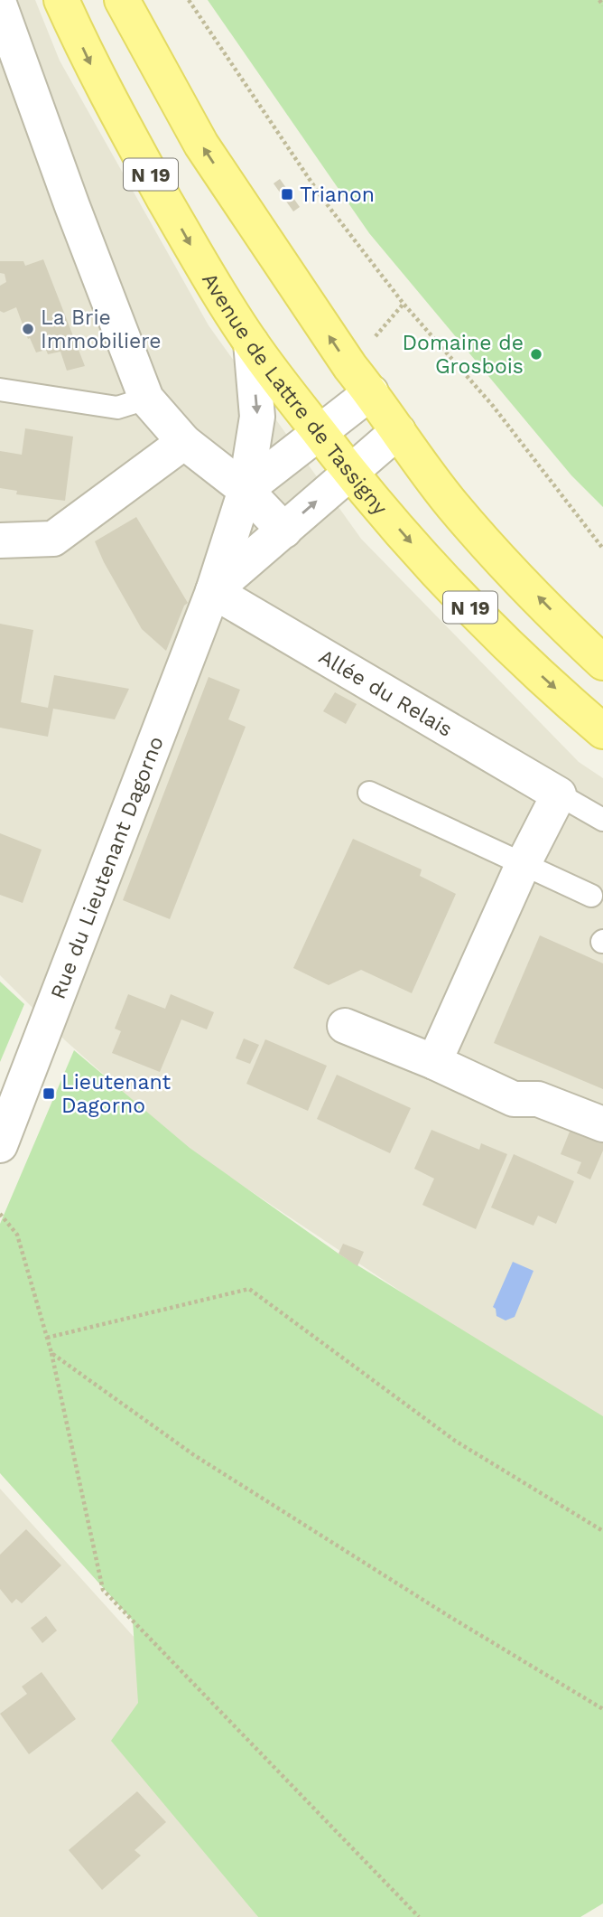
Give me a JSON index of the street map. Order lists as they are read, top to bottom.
{
  "streets": {
    "main road": ["N 19", "Avenue de Lattre de Tassigny"],
    "street": ["Allée du Relais", "Rue du Lieutenant Dagorno"]
  },
  "crossings": [
    ["Avenue de Lattre de Tassigny", "Rue du Lieutenant Dagorno"],
    ["Allée du Relais", "Rue du Lieutenant Dagorno"]
  ],
  "places": {
    "transit": ["Trianon", "Lieutenant Dagorno"],
    "other": ["La Brie Immobiliere", "Domaine de Grosbois"]
  }
}
